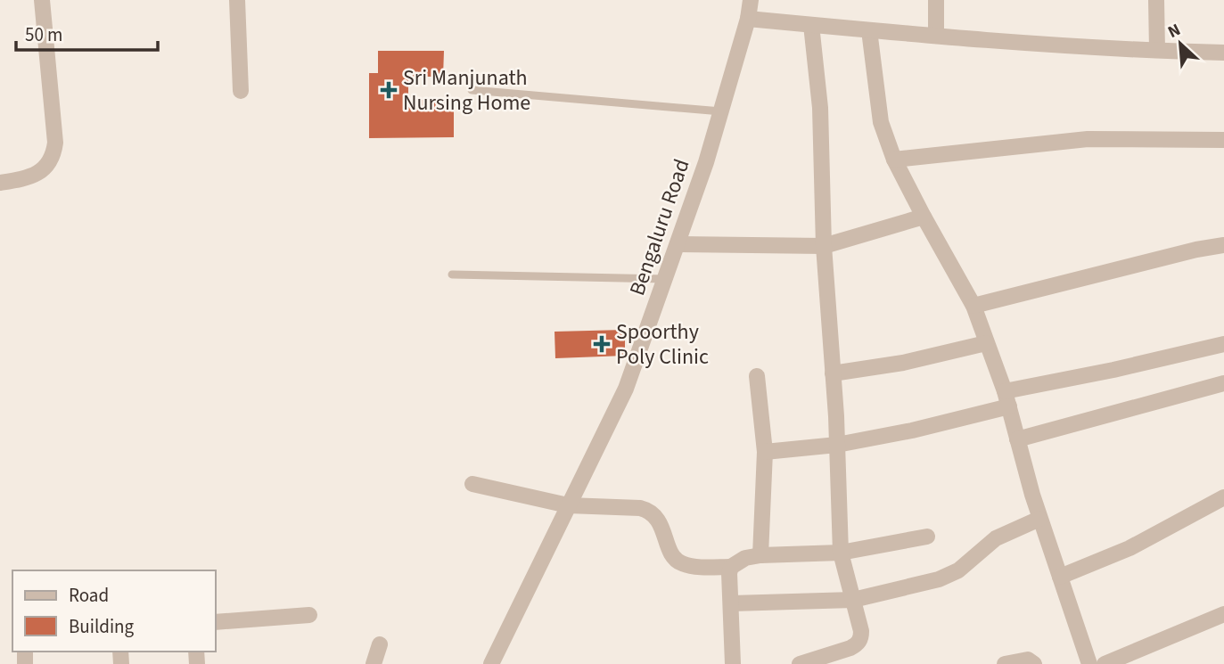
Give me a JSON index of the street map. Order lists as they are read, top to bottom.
{
  "streets": {
    "street": ["Bengaluru Road"]
  },
  "places": {
    "health": ["Sri Manjunath Nursing Home", "Spoorthy Poly Clinic"]
  },
  "legend": ["Road", "Building"],
  "scale_bar": "50 m",
  "north": "top left"
}
